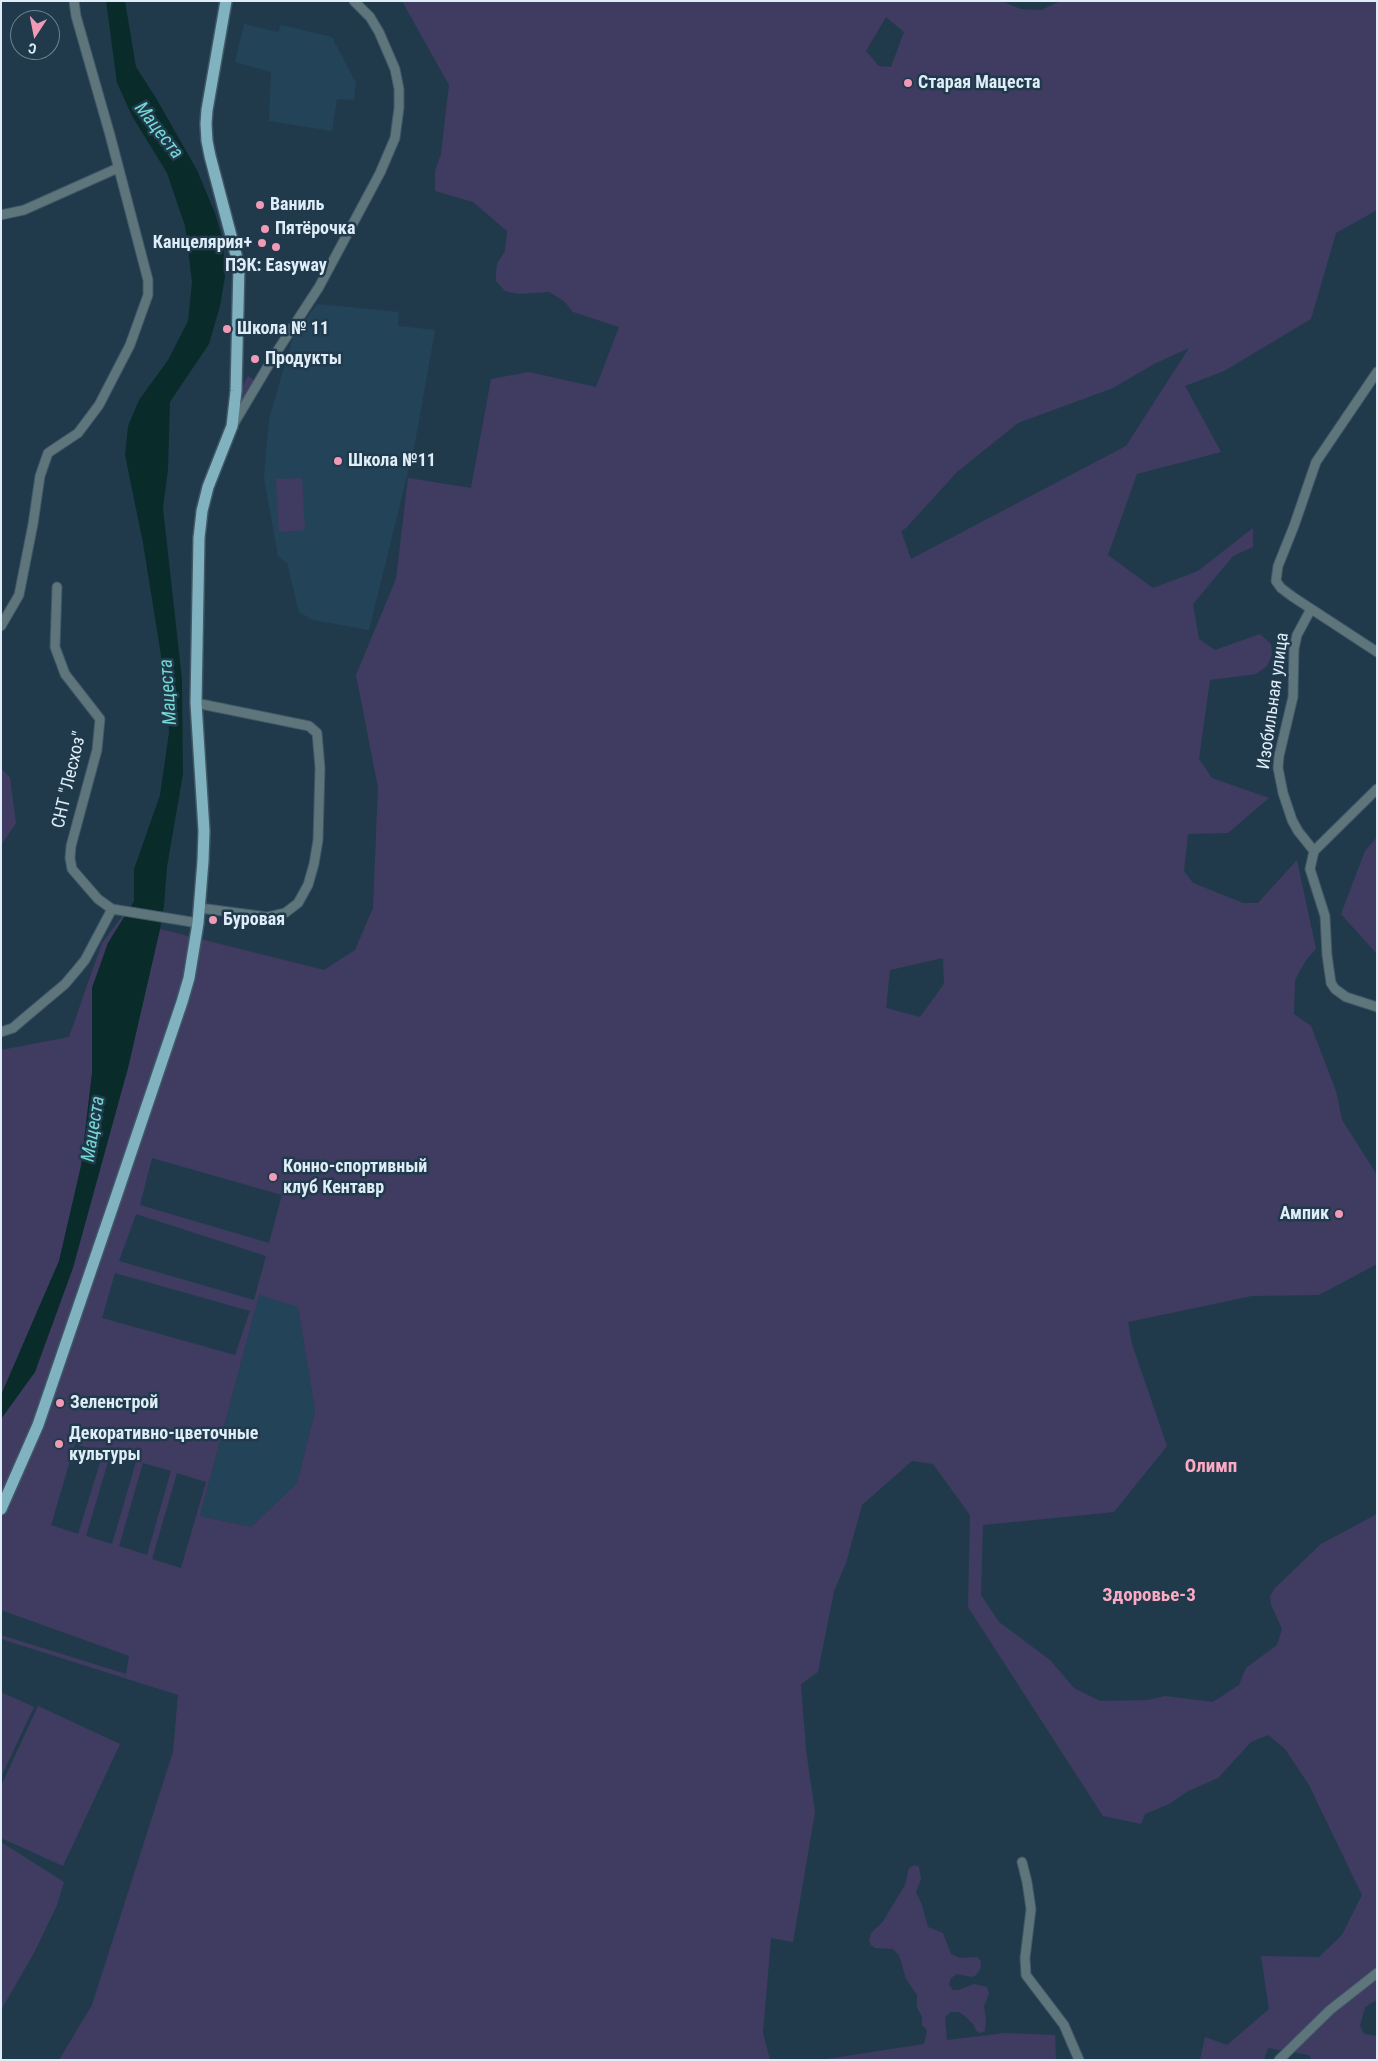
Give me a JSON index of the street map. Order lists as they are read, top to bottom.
{
  "streets": {
    "street": ["Изобильная улица", "СНТ \"Лесхоз\""]
  },
  "districts": ["Олимп", "Здоровье-3"],
  "water": ["Мацеста"],
  "places": [
    "Старая Мацеста",
    "Ваниль",
    "Пятёрочка",
    "Канцелярия+",
    "ПЭК: Easyway",
    "Школа № 11",
    "Продукты",
    "Школа №11",
    "Буровая",
    "Конно-спортивный клуб Кентавр",
    "Ампик",
    "Зеленстрой",
    "Декоративно-цветочные культуры"
  ],
  "north": "bottom"
}
